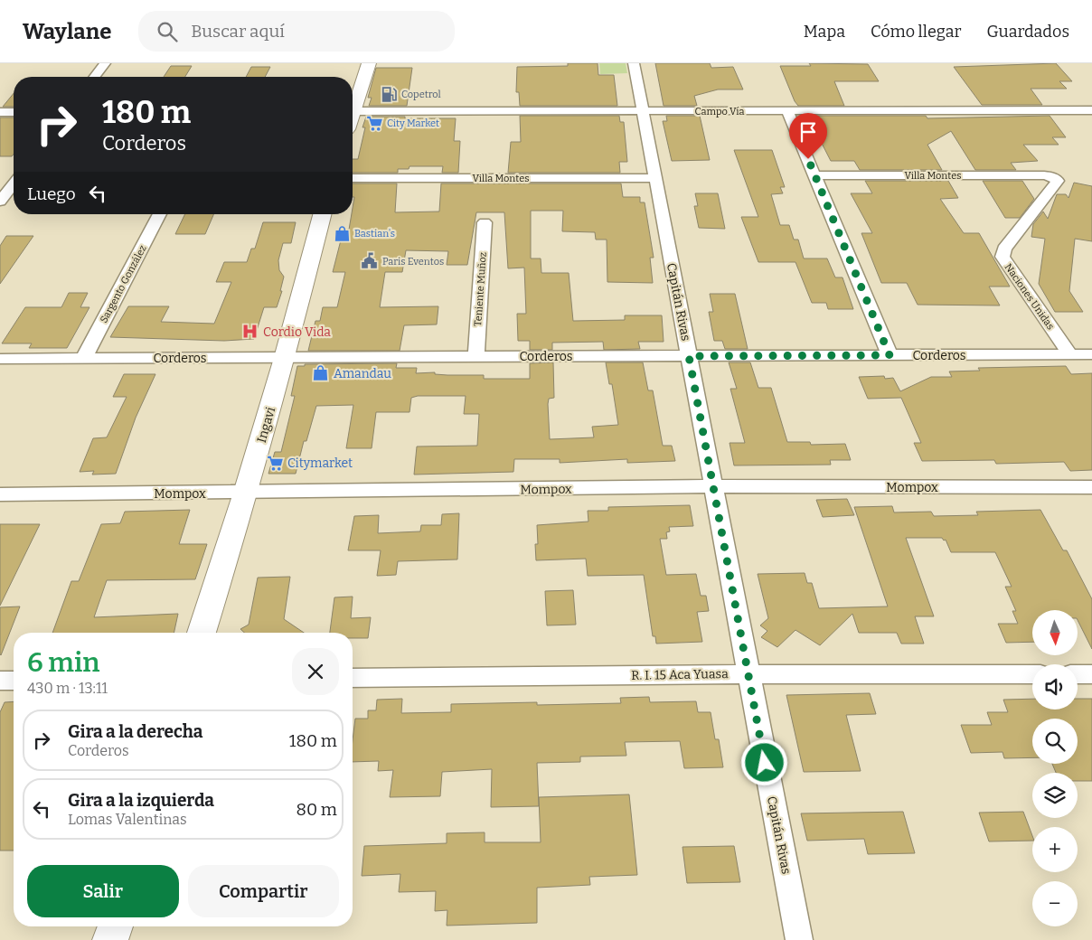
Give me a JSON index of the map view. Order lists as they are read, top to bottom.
{
  "streets": {
    "main road": ["Ingavi"],
    "street": [
      "Campo Vía",
      "Villa Montes",
      "Sargento González",
      "Teniente Muñoz",
      "Naciones Unidas",
      "Capitán Rivas",
      "Corderos",
      "Mompox",
      "R. I. 15 Aca Yuasa"
    ]
  },
  "crossings": [
    ["Campo Vía", "Capitán Rivas"],
    ["Villa Montes", "Naciones Unidas"],
    ["Villa Montes", "Capitán Rivas"],
    ["Sargento González", "Corderos"],
    ["Teniente Muñoz", "Corderos"],
    ["Naciones Unidas", "Corderos"],
    ["Capitán Rivas", "Corderos"],
    ["Capitán Rivas", "Mompox"],
    ["Capitán Rivas", "R. I. 15 Aca Yuasa"],
    ["Corderos", "Ingavi"],
    ["Ingavi", "Mompox"]
  ],
  "places": {
    "fuel station": ["Copetrol"],
    "supermarket": ["City Market", "Citymarket"],
    "shop": ["Bastian's", "Amandau"],
    "public building": ["Paris Eventos"],
    "hospital": ["Cordio Vida"]
  },
  "north": "bottom",
  "page": {
    "header": "Waylane",
    "search": "Buscar aquí",
    "nav": ["Mapa", "Cómo llegar", "Guardados"],
    "turn": ["180 m", "Corderos"],
    "then": "Luego",
    "map_buttons": ["+", "−"],
    "heading": ["6 min", "430 m · 13:11"],
    "list": [
      {
        "name": "Gira a la derecha",
        "note": "Corderos",
        "value": "180 m"
      },
      {
        "name": "Gira a la izquierda",
        "note": "Lomas Valentinas",
        "value": "80 m"
      }
    ],
    "buttons": ["Salir", "Compartir"]
  }
}
